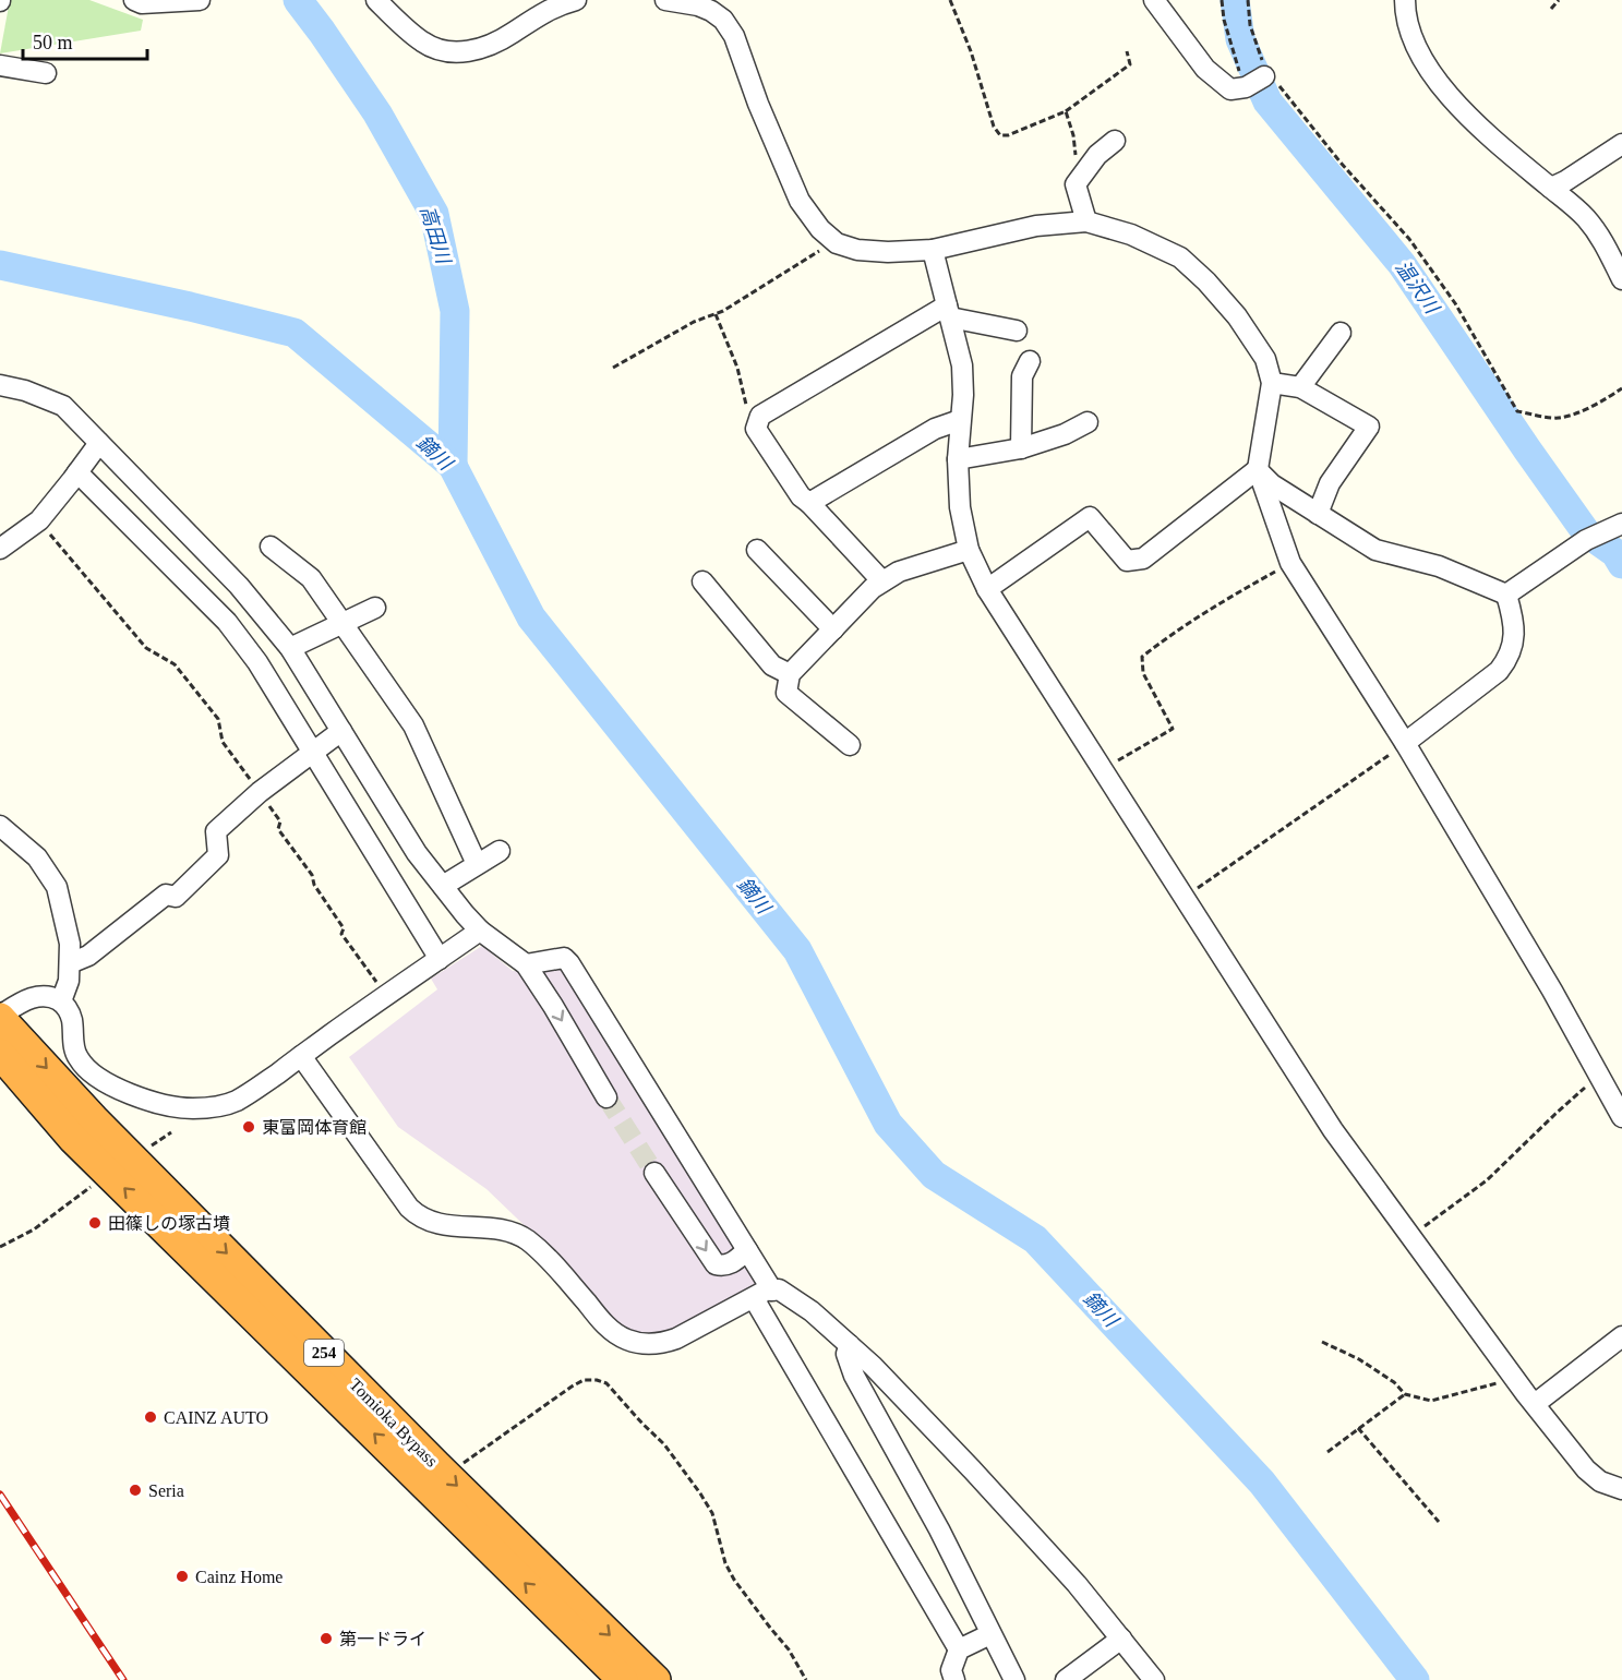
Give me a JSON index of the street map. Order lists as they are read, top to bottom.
{
  "streets": {
    "highway": ["254", "Tomioka Bypass"]
  },
  "water": ["高田川", "温沢川", "鏑川"],
  "places": [
    "東富岡体育館",
    "田篠しの塚古墳",
    "CAINZ AUTO",
    "Seria",
    "Cainz Home",
    "第一ドライ"
  ],
  "scale_bar": "50 m"
}
